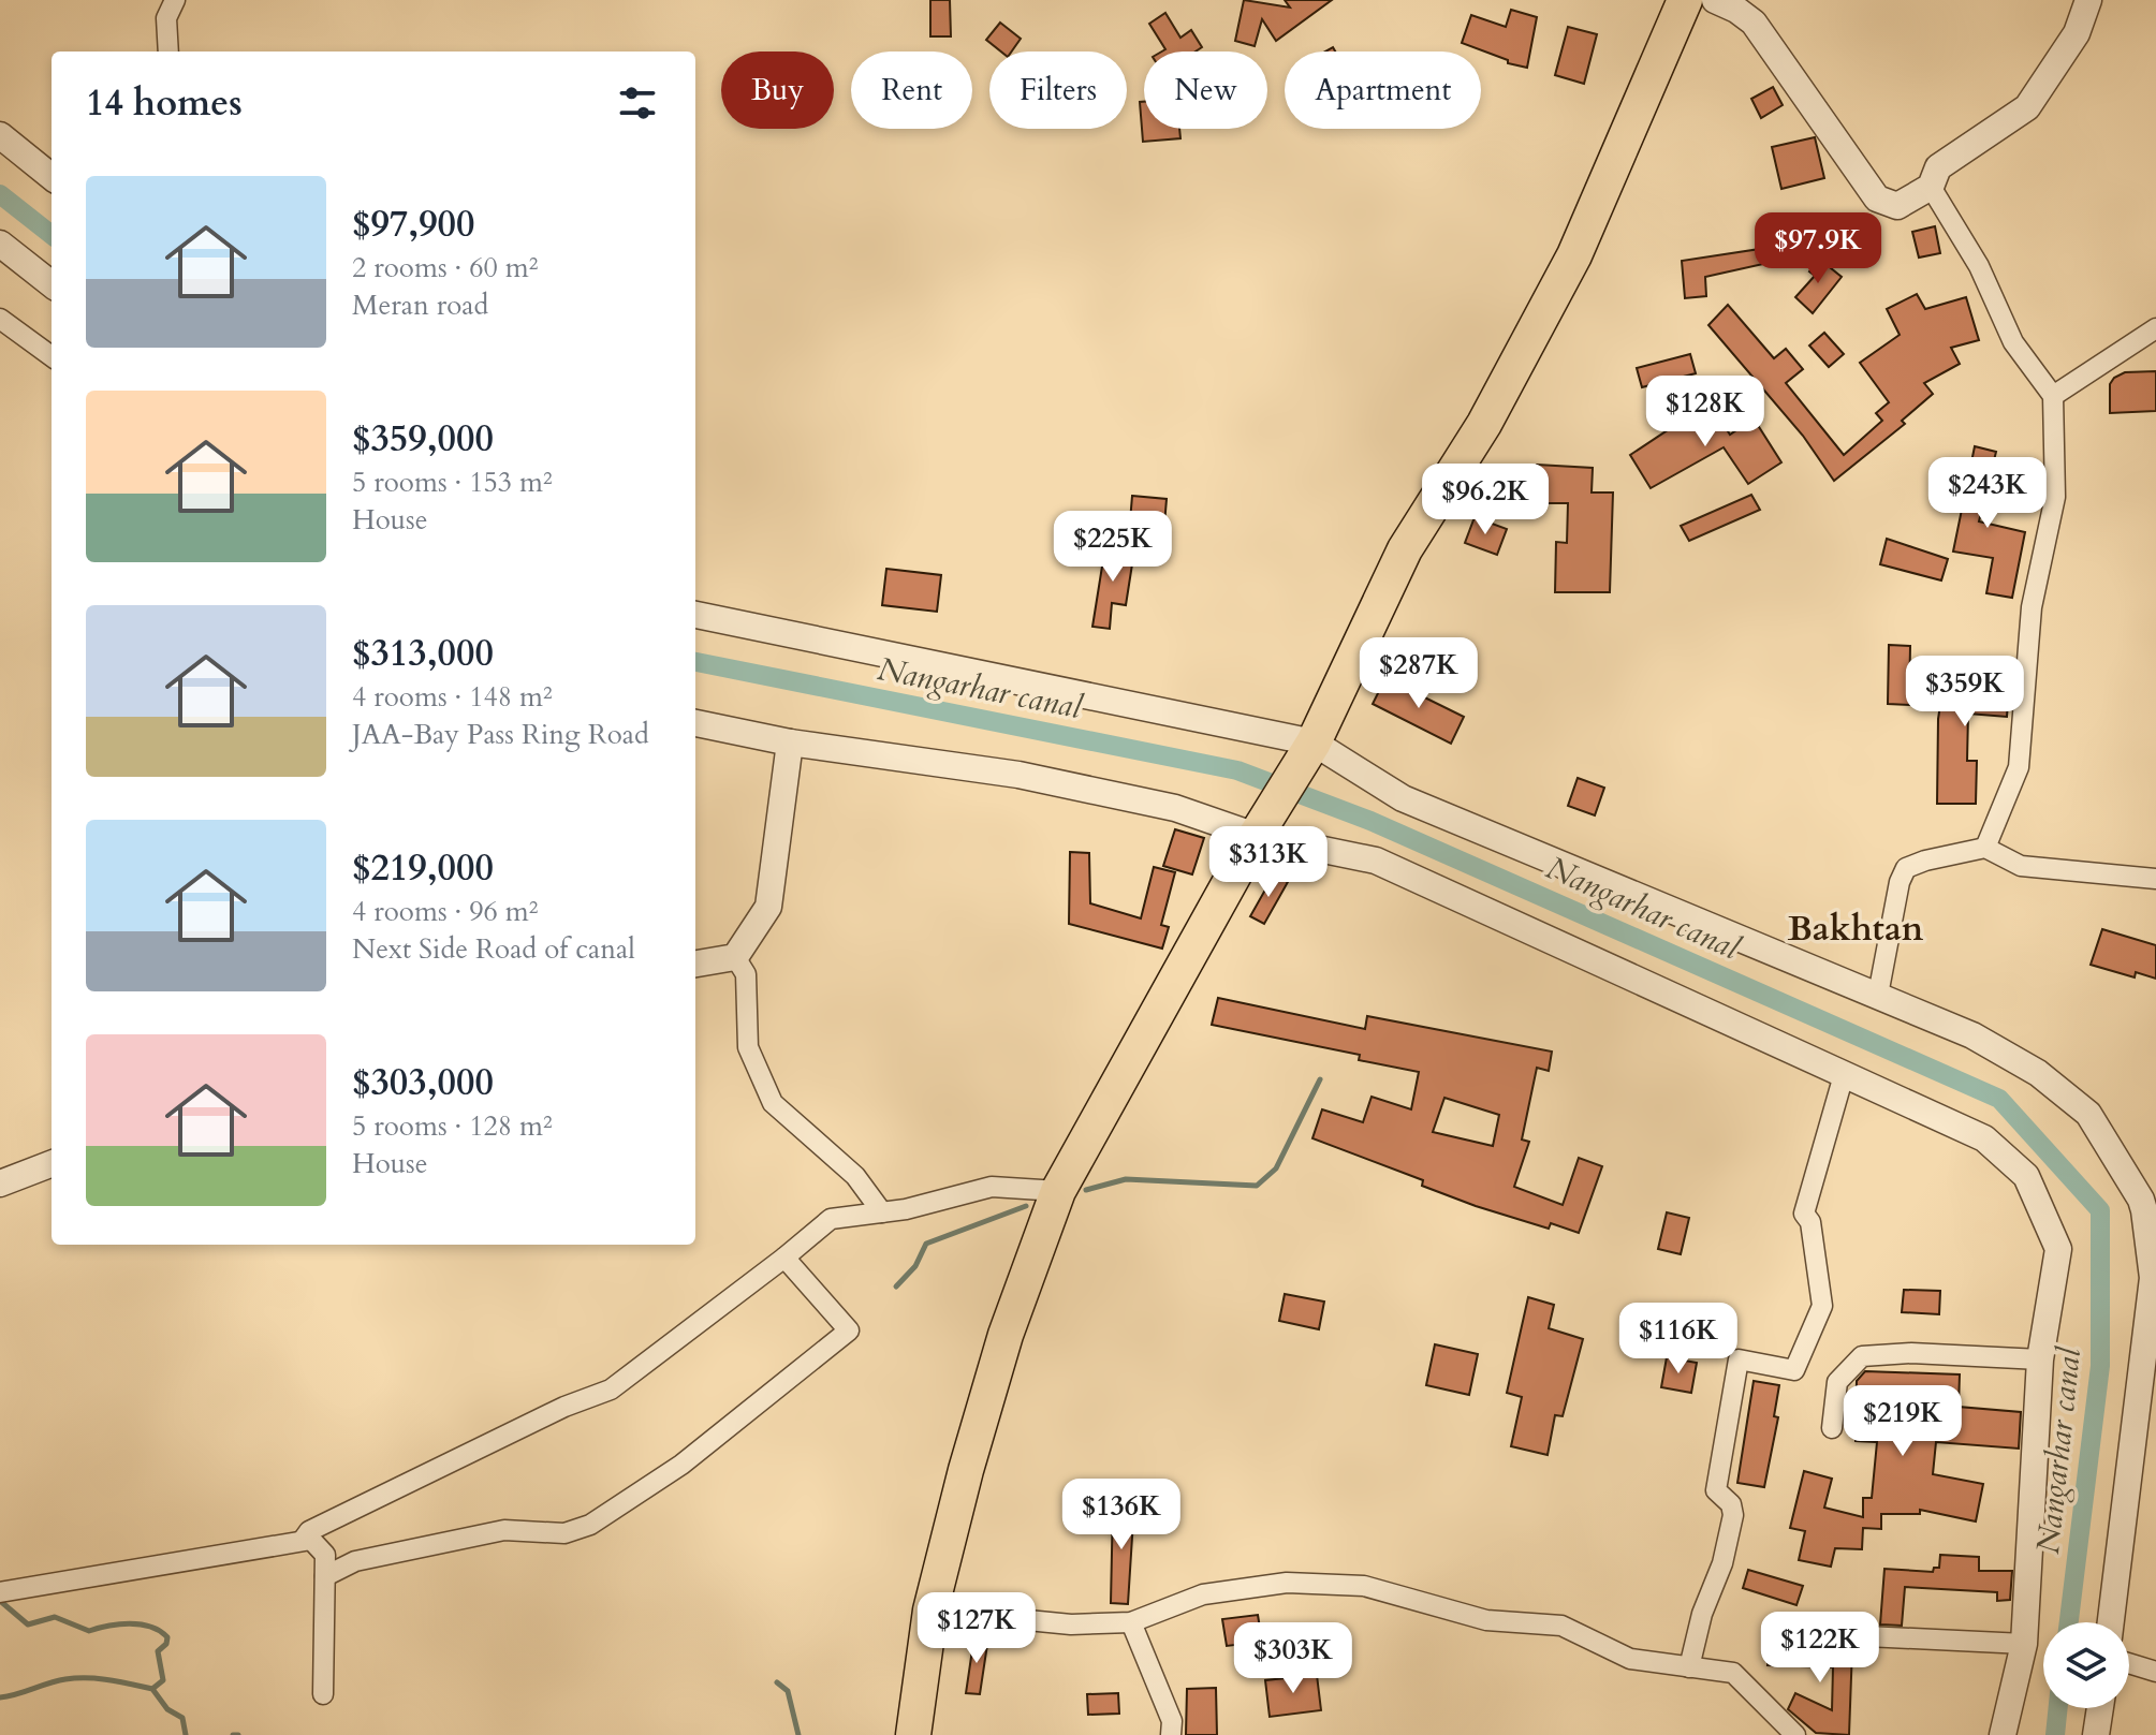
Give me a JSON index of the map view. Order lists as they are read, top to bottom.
{
  "districts": ["Bakhtan"],
  "water": ["Nangarhar canal"],
  "page": {
    "chip": [
      "Buy",
      "Rent",
      "Filters",
      "New",
      "Apartment"
    ],
    "heading": "14 homes",
    "list": [
      {
        "name": "$97,900",
        "note": "2 rooms · 60 m² · Meran road"
      },
      {
        "name": "$359,000",
        "note": "5 rooms · 153 m² · House"
      },
      {
        "name": "$313,000",
        "note": "4 rooms · 148 m² · JAA-Bay Pass Ring Road"
      },
      {
        "name": "$219,000",
        "note": "4 rooms · 96 m² · Next Side Road of canal"
      },
      {
        "name": "$303,000",
        "note": "5 rooms · 128 m² · House"
      }
    ],
    "price": [
      "$97.9K",
      "$128K",
      "$243K",
      "$96.2K",
      "$225K",
      "$287K",
      "$359K",
      "$313K",
      "$116K",
      "$219K",
      "$136K",
      "$127K",
      "$122K",
      "$303K"
    ]
  }
}
